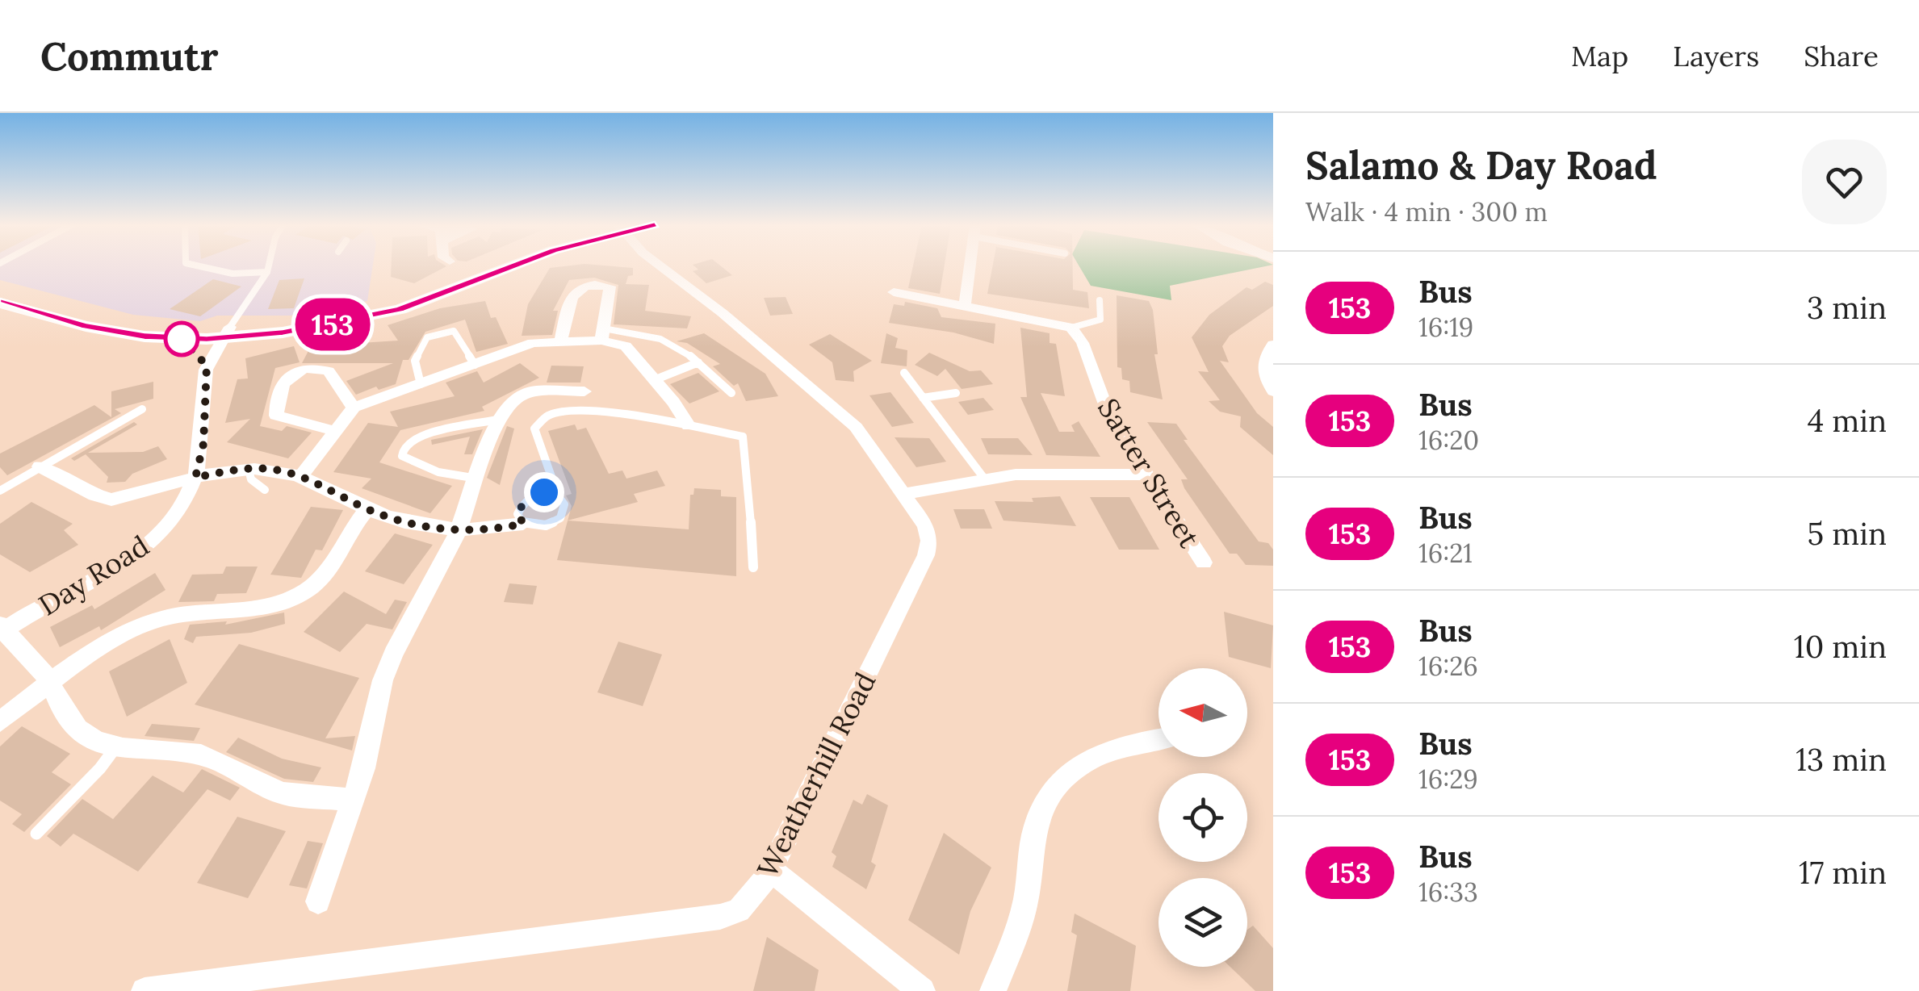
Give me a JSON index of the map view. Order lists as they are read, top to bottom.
{
  "streets": {
    "street": ["Satter Street", "Day Road", "Weatherhill Road"]
  },
  "lines": ["bus line 153"],
  "north": "left",
  "page": {
    "header": "Commutr",
    "nav": ["Map", "Layers", "Share"],
    "on_map": "153",
    "heading": ["Salamo & Day Road", "Walk · 4 min · 300 m"],
    "list": [
      {
        "mark": "153",
        "name": "Bus",
        "note": "16:19",
        "value": "3 min"
      },
      {
        "mark": "153",
        "name": "Bus",
        "note": "16:20",
        "value": "4 min"
      },
      {
        "mark": "153",
        "name": "Bus",
        "note": "16:21",
        "value": "5 min"
      },
      {
        "mark": "153",
        "name": "Bus",
        "note": "16:26",
        "value": "10 min"
      },
      {
        "mark": "153",
        "name": "Bus",
        "note": "16:29",
        "value": "13 min"
      },
      {
        "mark": "153",
        "name": "Bus",
        "note": "16:33",
        "value": "17 min"
      }
    ]
  }
}
